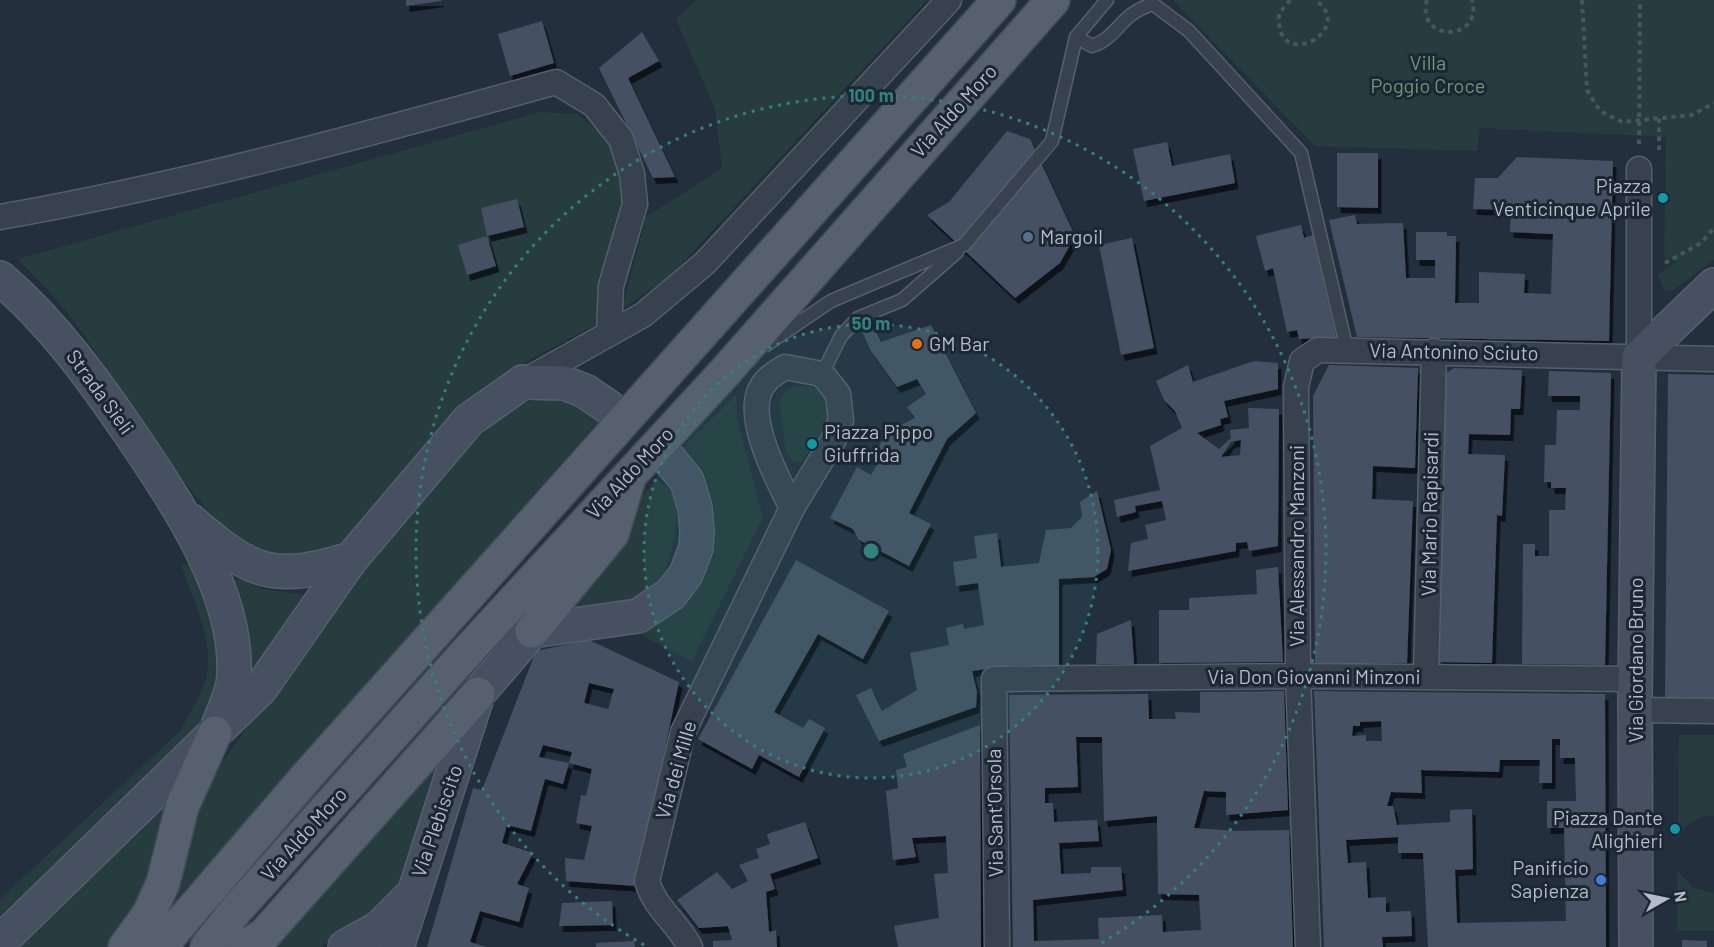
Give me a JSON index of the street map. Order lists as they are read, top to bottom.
{
  "streets": {
    "main road": [
      "Via Aldo Moro",
      "Strada Sieli",
      "Via Giordano Bruno",
      "Via Plebiscito"
    ],
    "street": [
      "Via Antonino Sciuto",
      "Via Mario Rapisardi",
      "Via Alessandro Manzoni",
      "Via Don Giovanni Minzoni",
      "Via dei Mille",
      "Via Sant'Orsola"
    ]
  },
  "crossings": [
    ["Via Antonino Sciuto", "Via Mario Rapisardi"],
    ["Via Antonino Sciuto", "Via Alessandro Manzoni"],
    ["Via Antonino Sciuto", "Via Giordano Bruno"],
    ["Via Mario Rapisardi", "Via Don Giovanni Minzoni"],
    ["Via Alessandro Manzoni", "Via Don Giovanni Minzoni"],
    ["Via Giordano Bruno", "Via Don Giovanni Minzoni"],
    ["Via Don Giovanni Minzoni", "Via Sant'Orsola"]
  ],
  "parks": ["Villa Poggio Croce"],
  "places": [
    "Piazza Venticinque Aprile",
    "Margoil",
    "GM Bar",
    "Piazza Pippo Giuffrida",
    "Piazza Dante Alighieri",
    "Panificio Sapienza"
  ],
  "north": "right",
  "rings": ["100 m", "50 m"]
}
